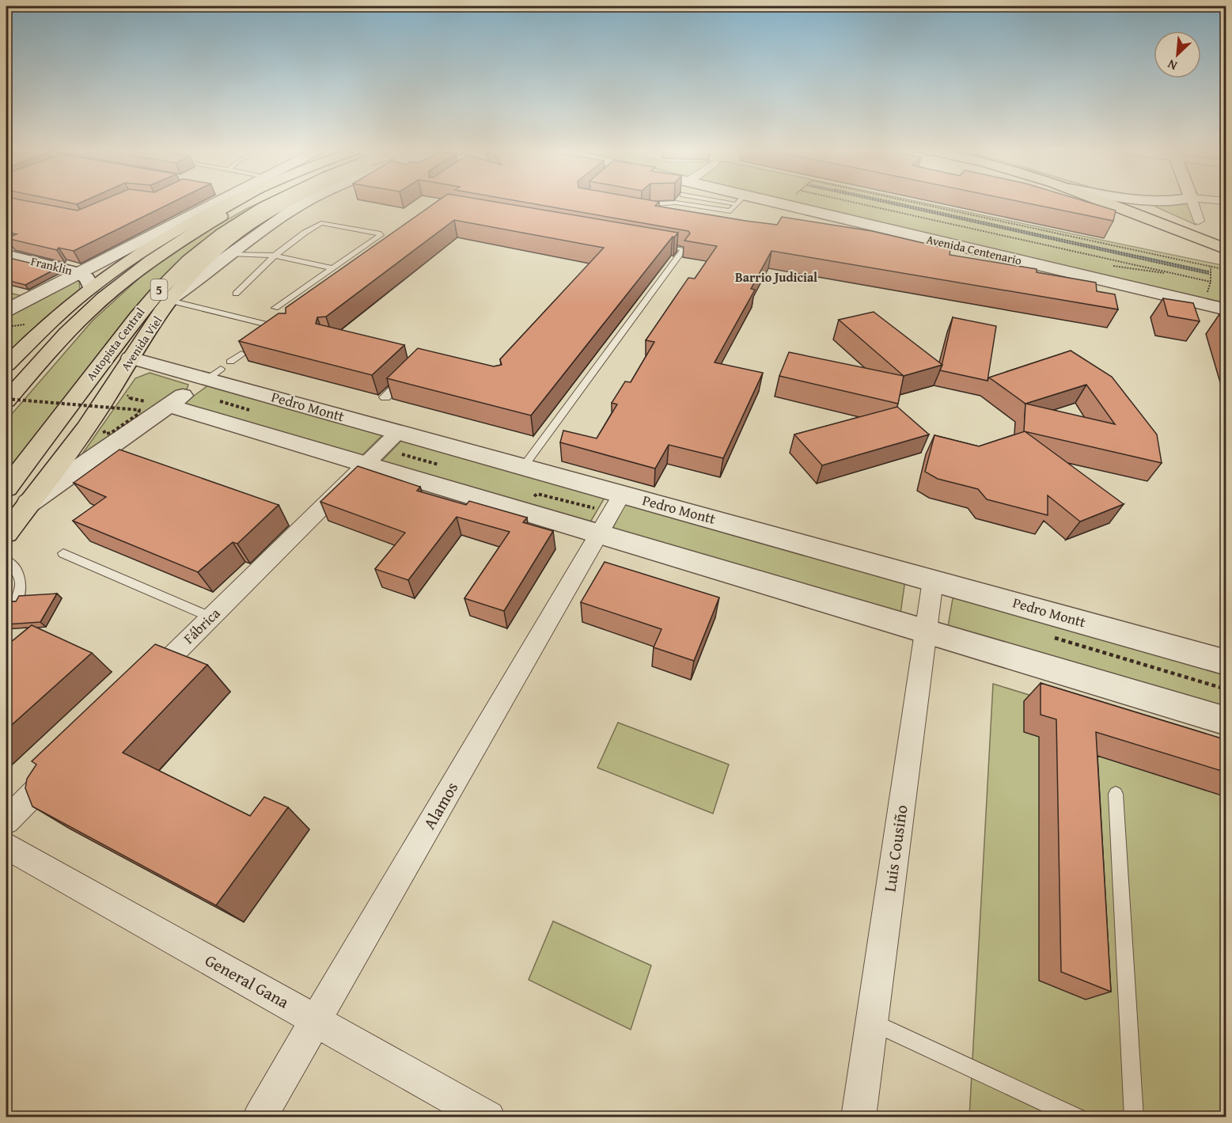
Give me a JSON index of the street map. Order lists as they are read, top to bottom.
{
  "streets": {
    "main road": ["5", "Avenida Viel", "Autopista Central"],
    "street": [
      "Avenida Centenario",
      "Franklin",
      "Pedro Montt",
      "Fábrica",
      "Alamos",
      "Luis Cousiño",
      "General Gana"
    ]
  },
  "crossings": [
    ["Franklin", "Avenida Viel"],
    ["Avenida Viel", "Pedro Montt"],
    ["Pedro Montt", "Fábrica"],
    ["Pedro Montt", "Alamos"],
    ["Pedro Montt", "Luis Cousiño"],
    ["Alamos", "General Gana"]
  ],
  "districts": ["Barrio Judicial"],
  "north": "bottom left"
}
